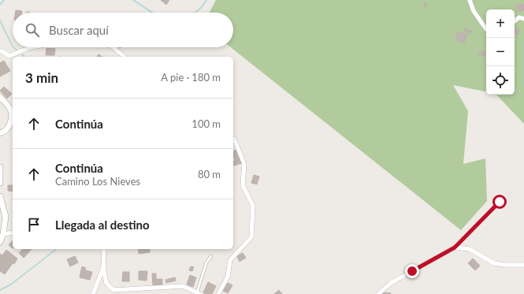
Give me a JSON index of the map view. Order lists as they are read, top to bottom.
{
  "page": {
    "map_buttons": ["+", "−"],
    "search": "Buscar aquí",
    "heading": ["3 min", "A pie · 180 m"],
    "list": [
      ["Continúa", "100 m"],
      ["Continúa", "Camino Los Nieves", "80 m"],
      "Llegada al destino"
    ]
  }
}
